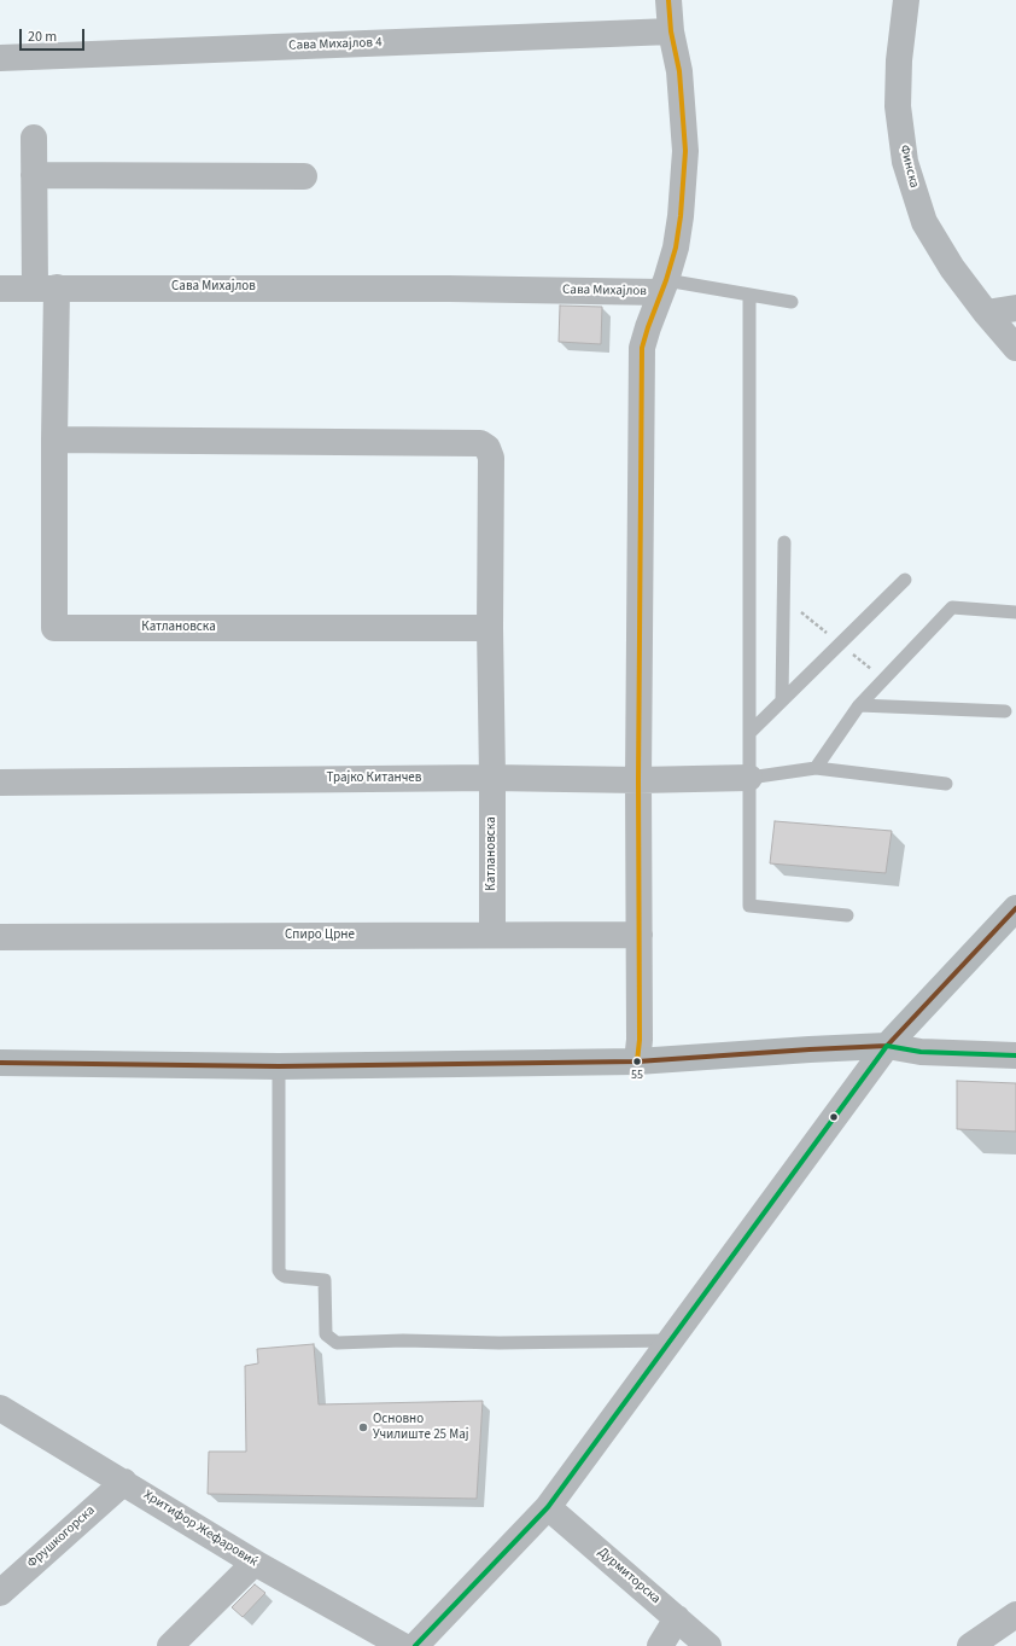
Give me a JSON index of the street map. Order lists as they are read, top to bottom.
{
  "streets": {
    "street": [
      "Сава Михајлов 4",
      "Финска",
      "Сава Михајлов",
      "Катлановска",
      "Трајко Китанчев",
      "Спиро Црне",
      "Хритифор Жефаровиќ",
      "Фрушкогорска",
      "Дурмиторска"
    ]
  },
  "crossings": [
    ["Сава Михајлов", "Катлановска"],
    ["Сава Михајлов", "Трајко Китанчев"],
    ["Сава Михајлов", "Спиро Црне"],
    ["Катлановска", "Трајко Китанчев"],
    ["Катлановска", "Спиро Црне"],
    ["Хритифор Жефаровиќ", "Фрушкогорска"]
  ],
  "places": ["55", "Основно Училиште 25 Мај"],
  "scale_bar": "20 m"
}
